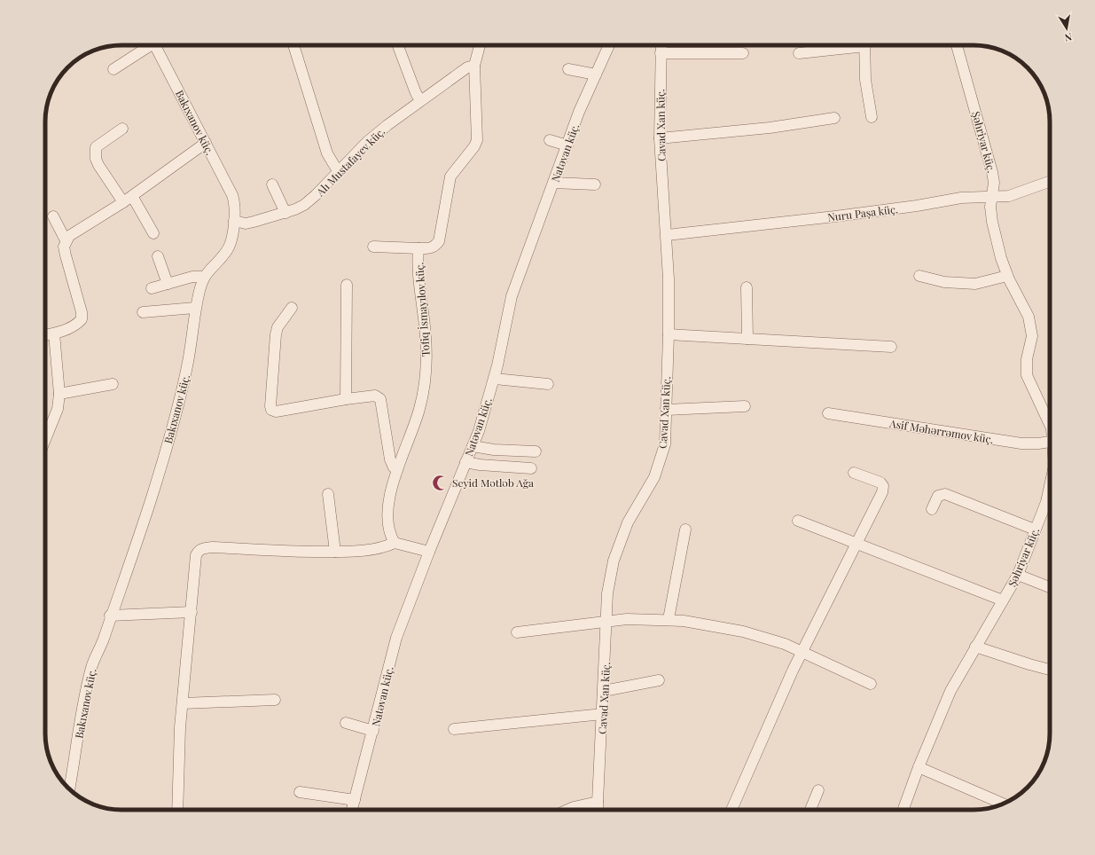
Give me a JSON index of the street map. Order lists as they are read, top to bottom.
{
  "streets": {
    "street": [
      "Bakıxanov küç.",
      "Cavad Xan küç.",
      "Şəhriyar küç.",
      "Natəvan küç.",
      "Alı Mustafayev küç.",
      "Nuru Paşa küç.",
      "Tofiq İsmayılov küç.",
      "Asif Məhərrəmov küç."
    ]
  },
  "crossings": [
    ["Bakıxanov küç.", "Alı Mustafayev küç."],
    ["Cavad Xan küç.", "Nuru Paşa küç."],
    ["Şəhriyar küç.", "Nuru Paşa küç."],
    ["Alı Mustafayev küç.", "Tofiq İsmayılov küç."]
  ],
  "places": {
    "mosque": ["Seyid Mətləb Ağa"]
  },
  "north": "bottom"
}
